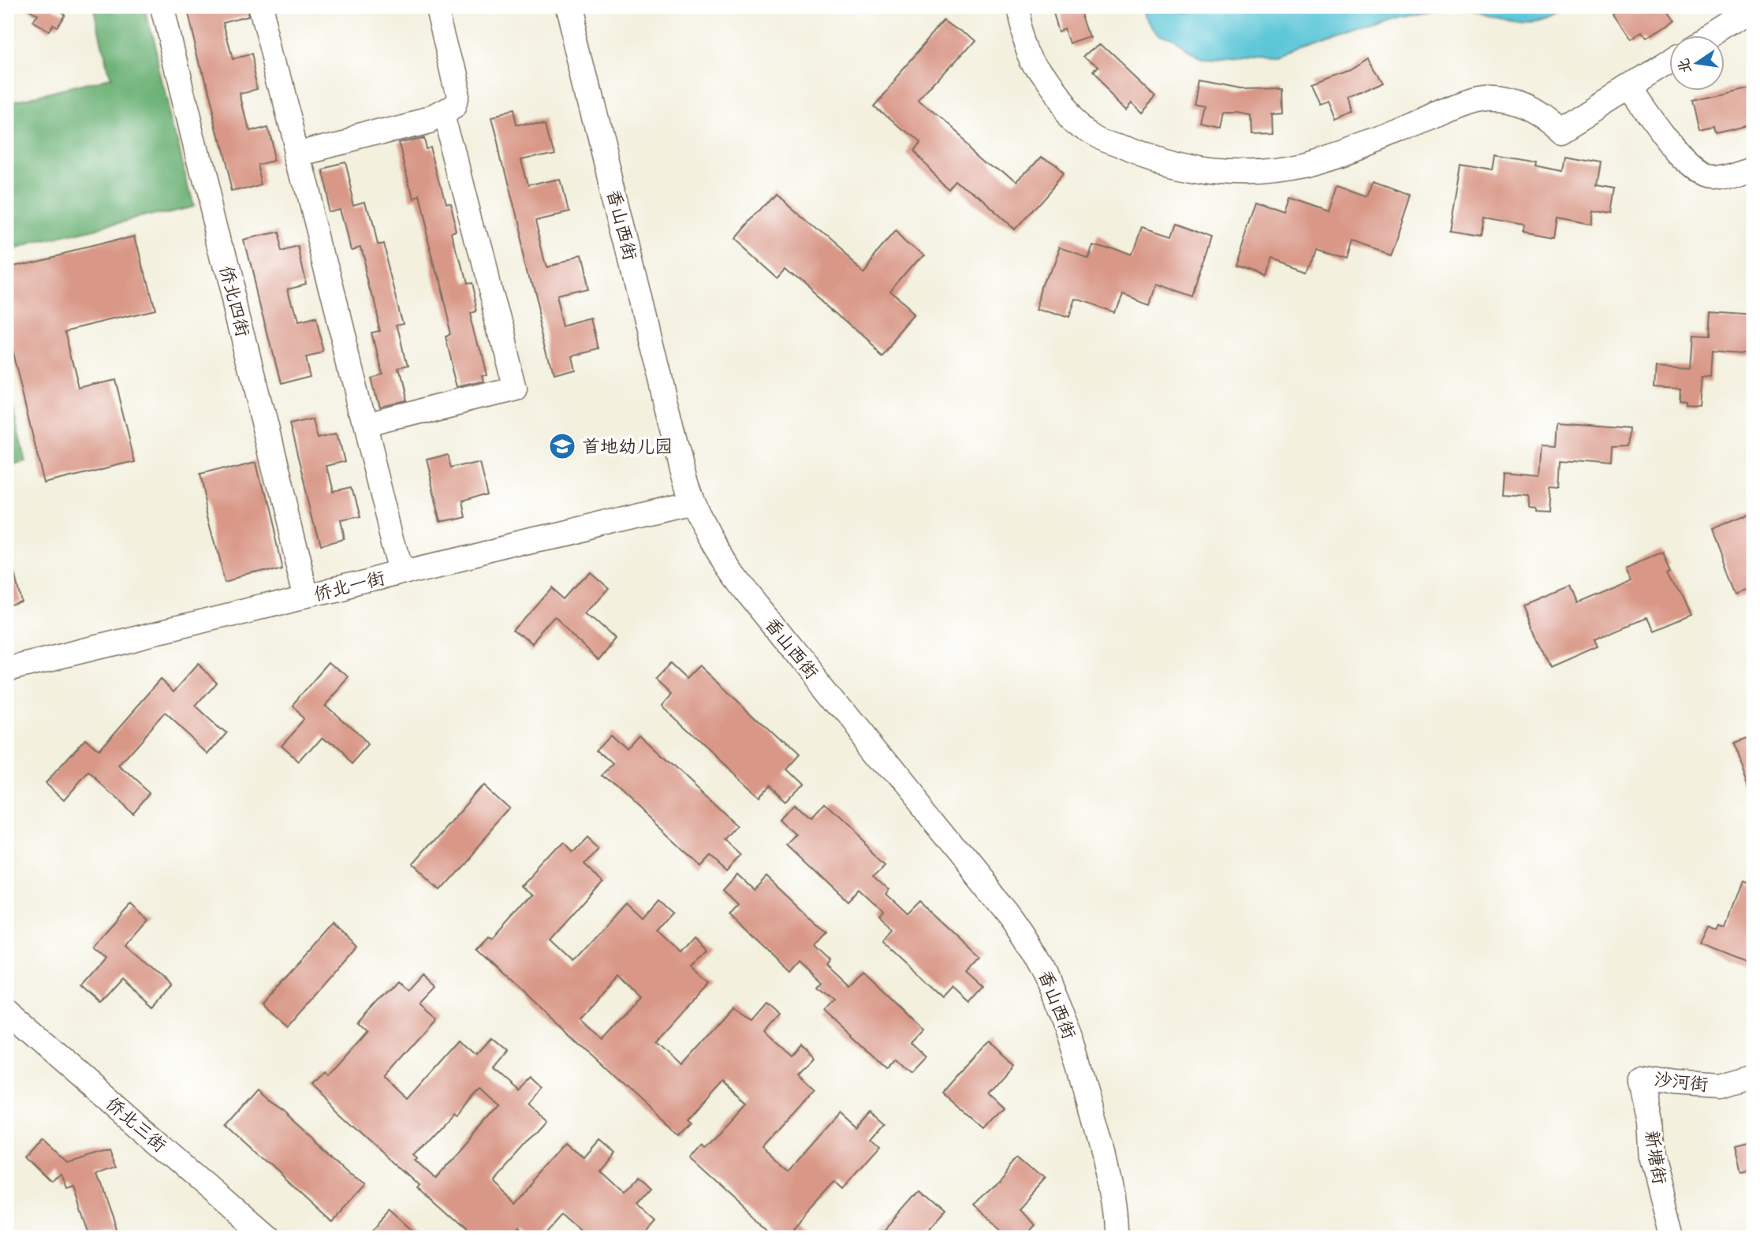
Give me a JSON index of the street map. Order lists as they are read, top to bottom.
{
  "streets": {
    "street": [
      "香山西街",
      "侨北四街",
      "侨北一街",
      "沙河街",
      "侨北三街",
      "新塘街"
    ]
  },
  "crossings": [
    ["香山西街", "侨北一街"],
    ["侨北四街", "侨北一街"],
    ["沙河街", "新塘街"]
  ],
  "places": {
    "school or university": ["首地幼儿园"]
  },
  "north": "left"
}
